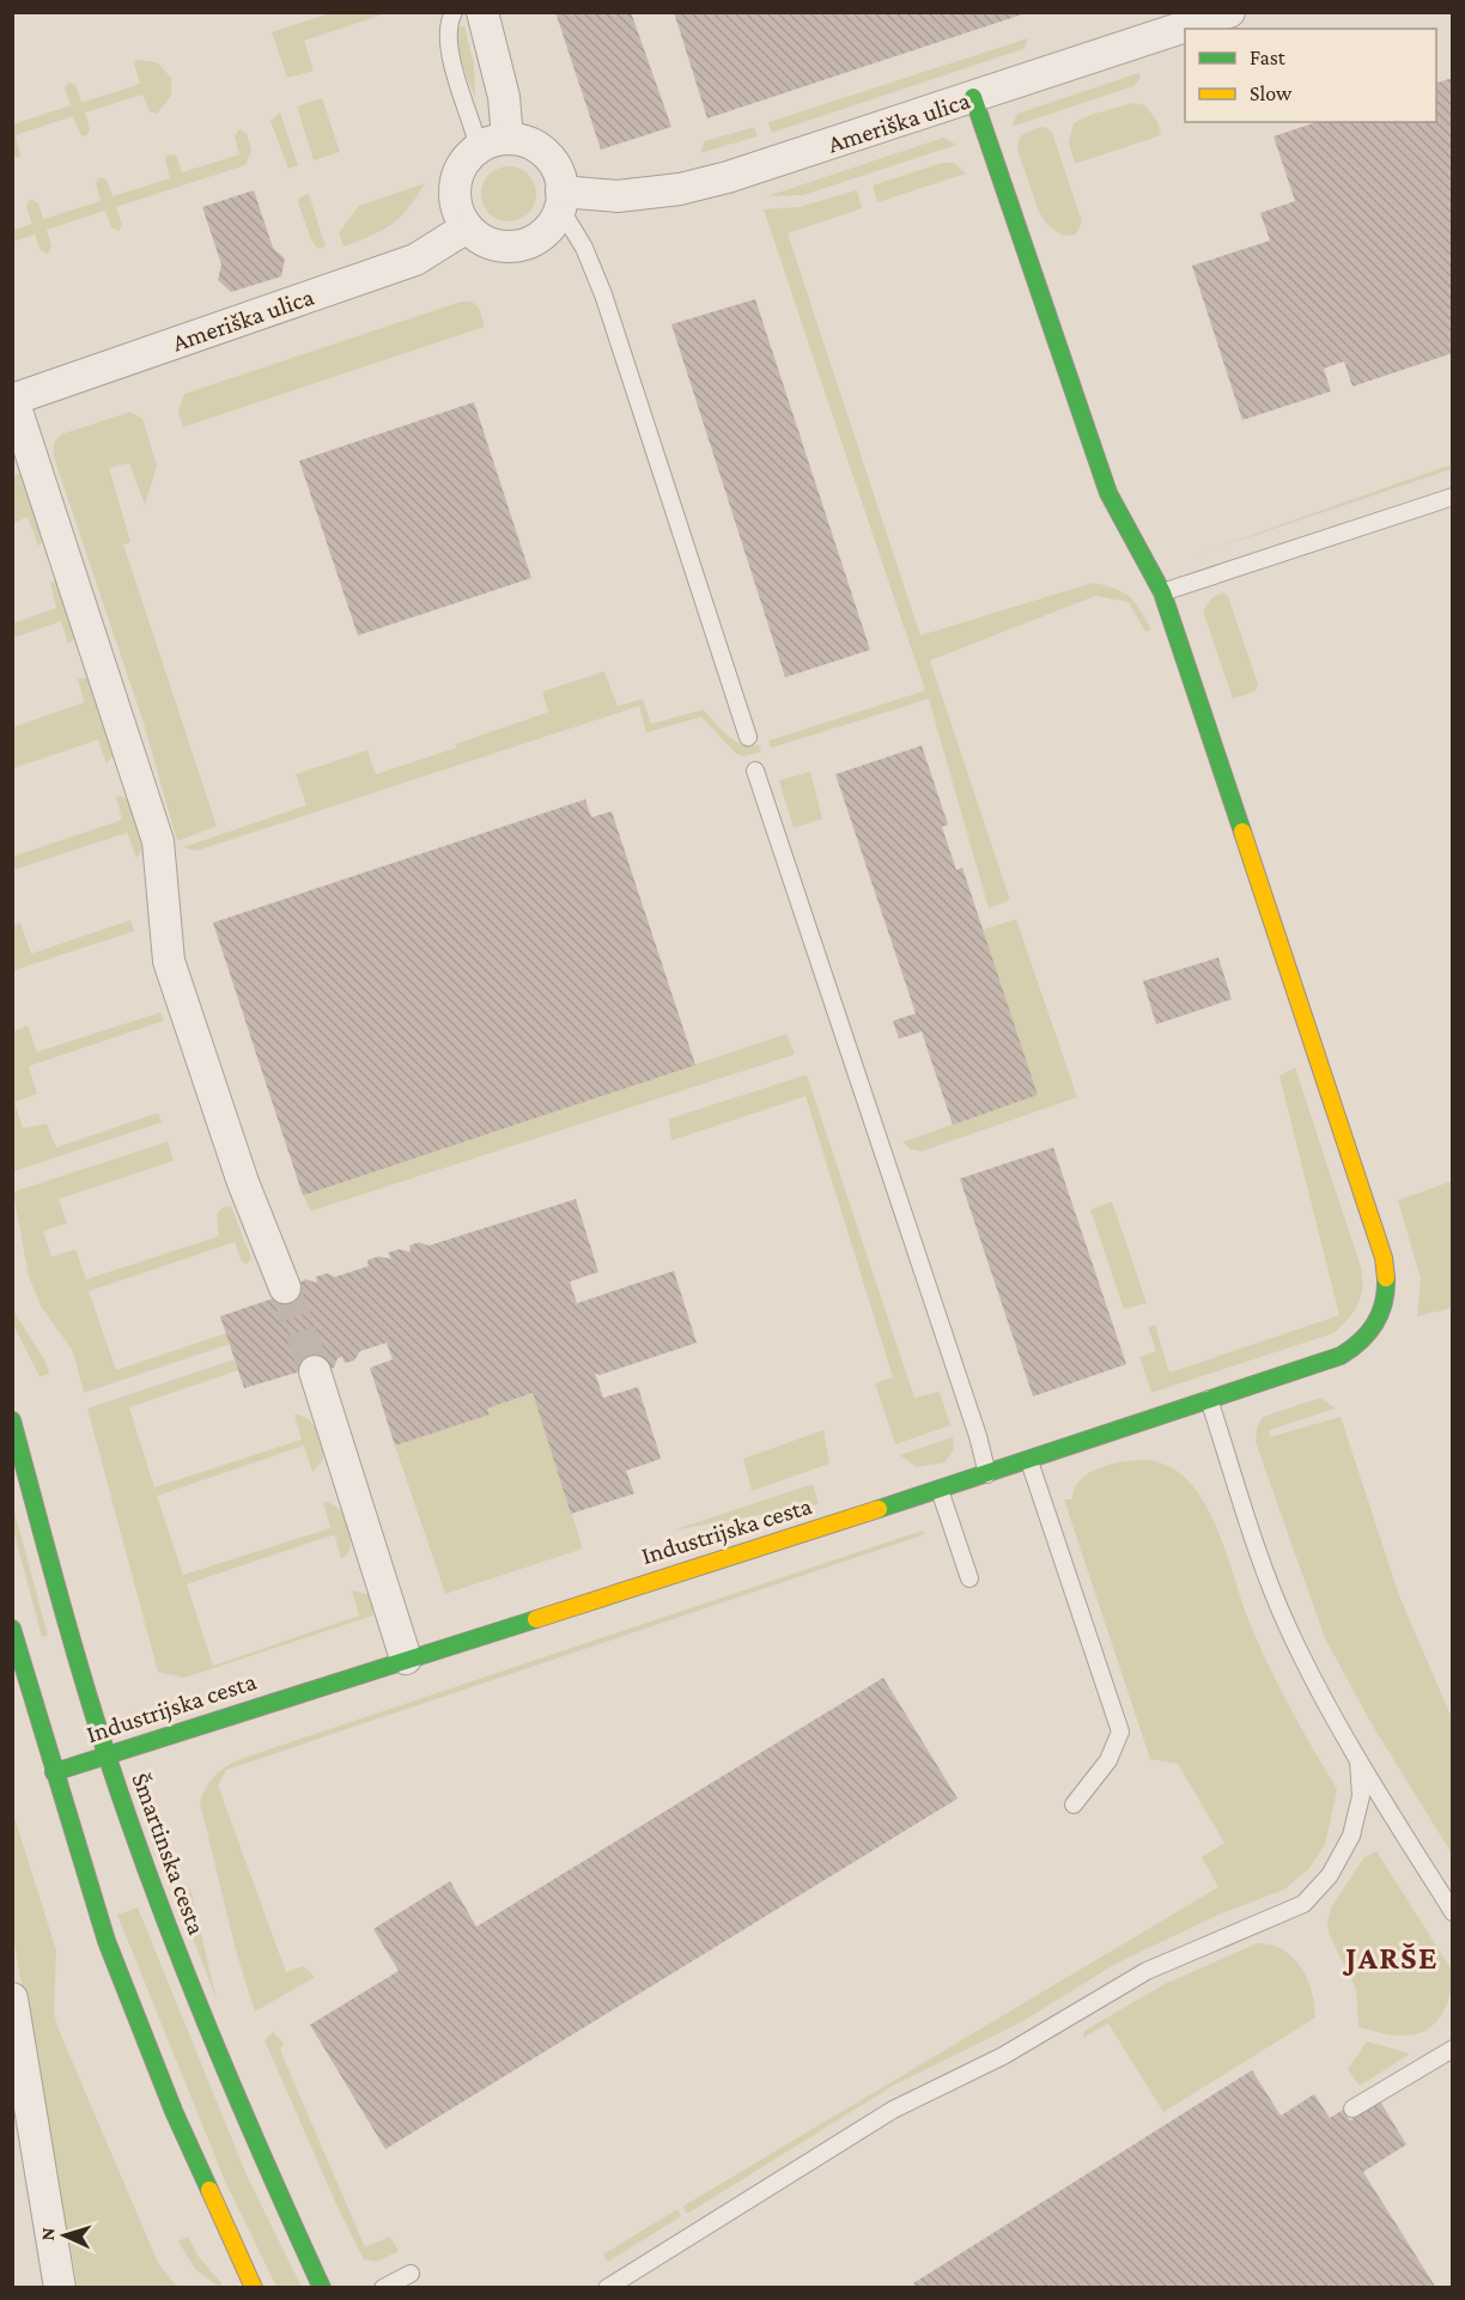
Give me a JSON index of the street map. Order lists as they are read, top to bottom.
{
  "streets": {
    "street": ["Ameriška ulica", "Industrijska cesta", "Šmartinska cesta"]
  },
  "crossings": [
    ["Industrijska cesta", "Šmartinska cesta"]
  ],
  "districts": ["JARŠE"],
  "legend": ["Fast", "Slow"],
  "north": "left"
}
